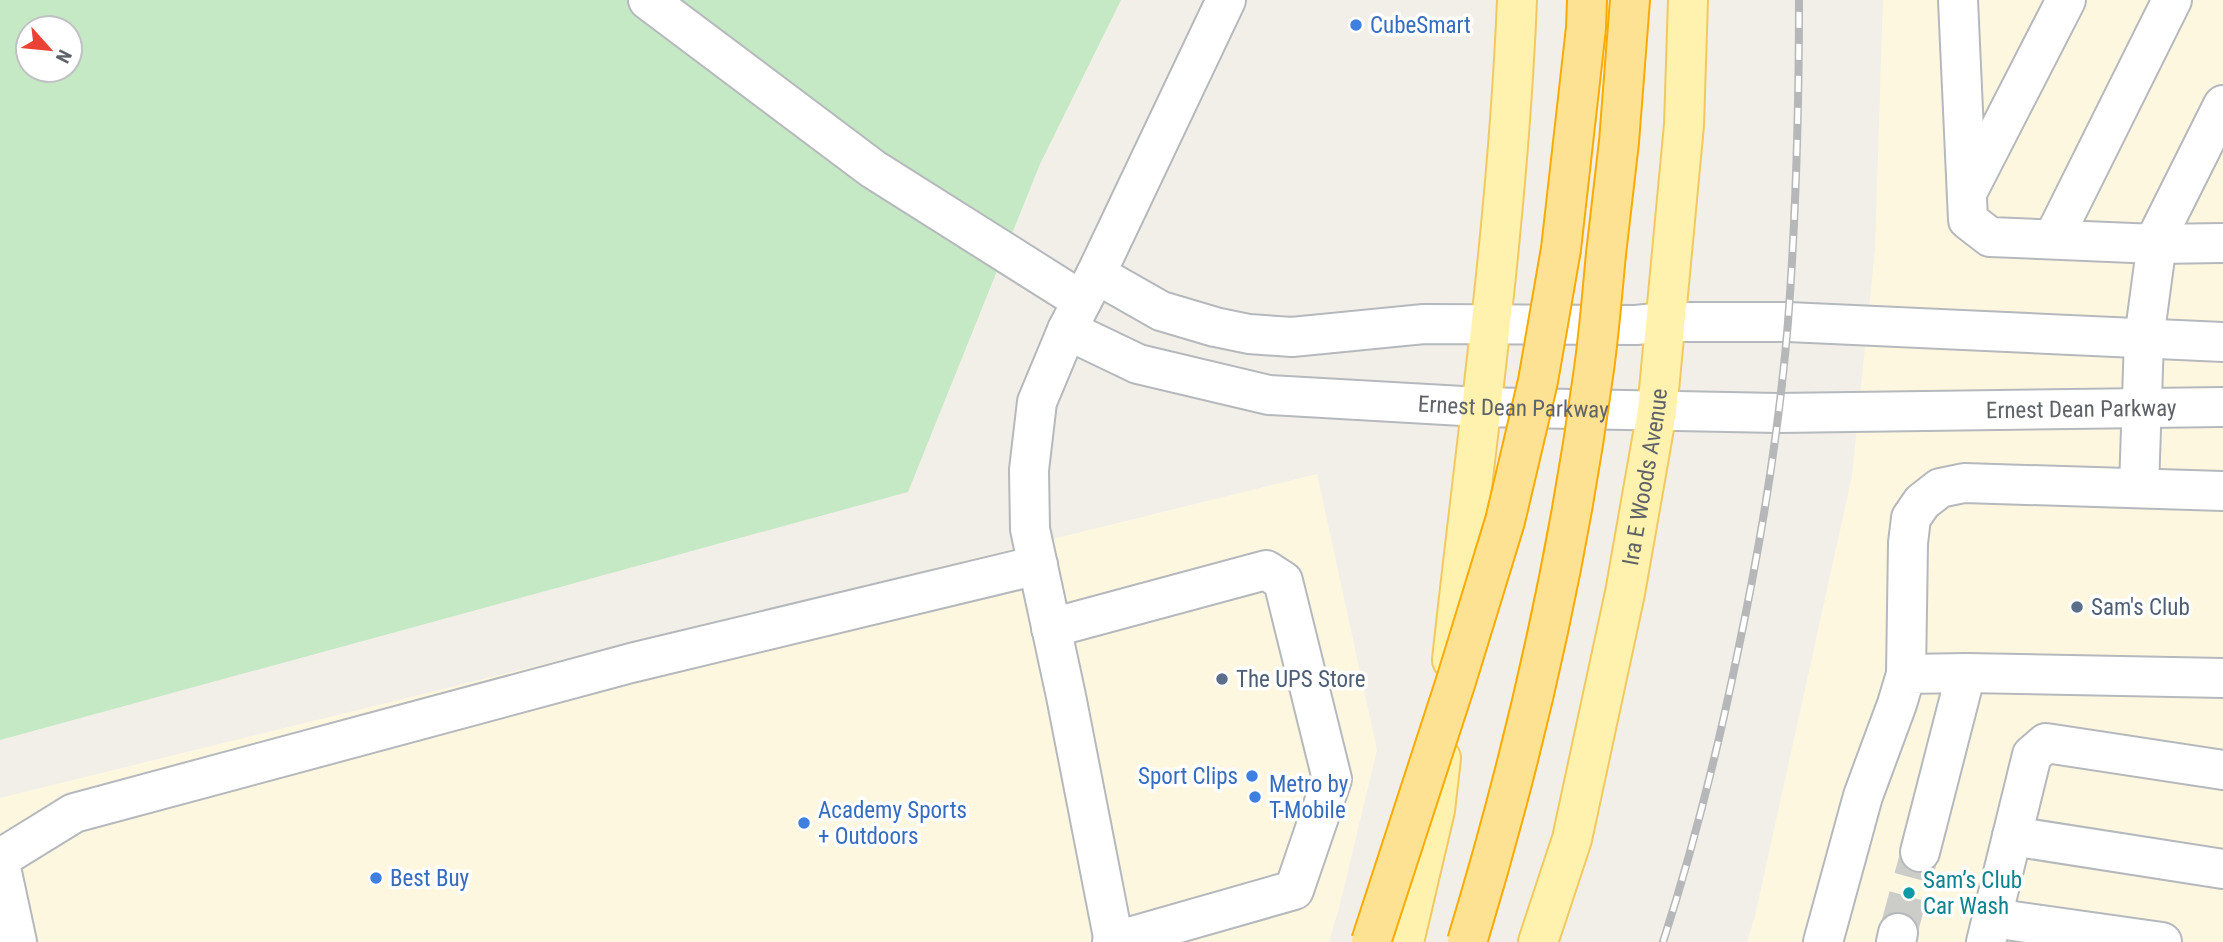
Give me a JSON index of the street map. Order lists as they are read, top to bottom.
{
  "streets": {
    "main road": ["Ira E Woods Avenue"],
    "street": ["Ernest Dean Parkway"]
  },
  "crossings": [
    ["Ernest Dean Parkway", "Ira E Woods Avenue"]
  ],
  "places": [
    "CubeSmart",
    "Sam's Club",
    "The UPS Store",
    "Sport Clips",
    "Metro by T-Mobile",
    "Academy Sports + Outdoors",
    "Best Buy",
    "Sam’s Club Car Wash"
  ],
  "north": "bottom right"
}
